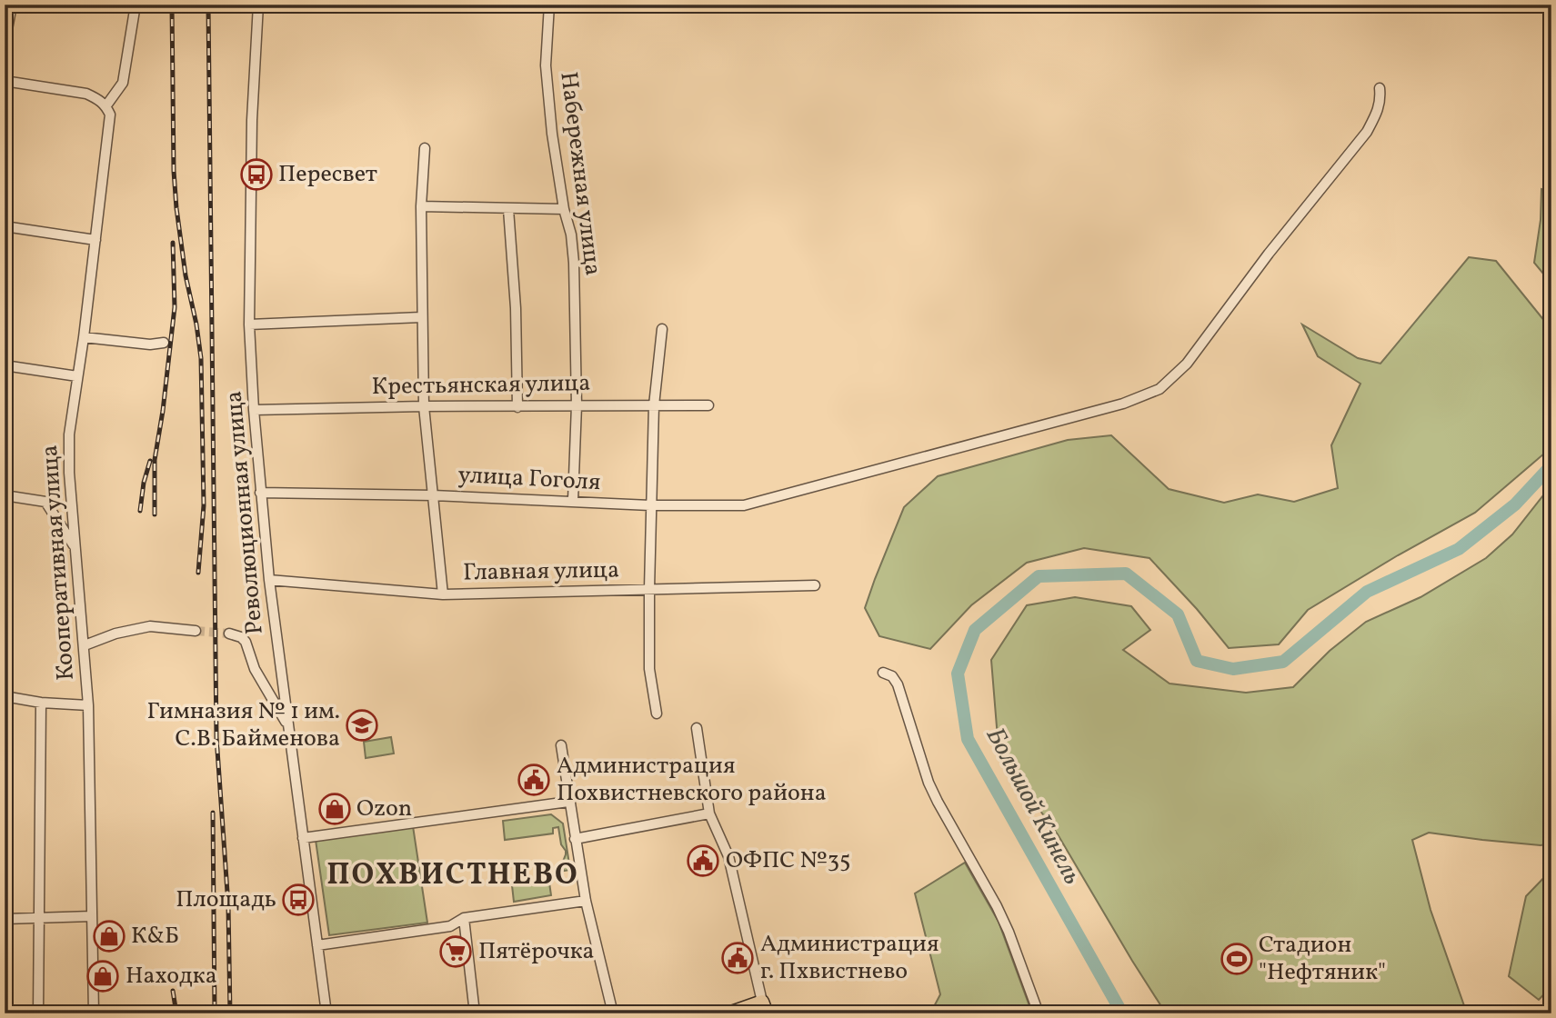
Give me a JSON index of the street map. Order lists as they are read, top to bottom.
{
  "streets": {
    "street": [
      "Набережная улица",
      "Крестьянская улица",
      "улица Гоголя",
      "Революционная улица",
      "Кооперативная улица",
      "Главная улица"
    ]
  },
  "crossings": [
    ["Набережная улица", "Крестьянская улица"],
    ["Набережная улица", "улица Гоголя"],
    ["Крестьянская улица", "Революционная улица"],
    ["улица Гоголя", "Революционная улица"],
    ["Революционная улица", "Главная улица"]
  ],
  "districts": ["ПОХВИСТНЕВО"],
  "water": ["Большой Кинель"],
  "places": {
    "bus stop": ["Пересвет", "Площадь"],
    "school or university": ["Гимназия № 1 им. С.В. Байменова"],
    "public building": ["Администрация Похвистневского района", "ОФПС №35", "Администрация г. Пхвистнево"],
    "shop": ["Ozon", "К&Б", "Находка"],
    "supermarket": ["Пятёрочка"],
    "sports": ["Стадион \"Нефтяник\""]
  }
}
